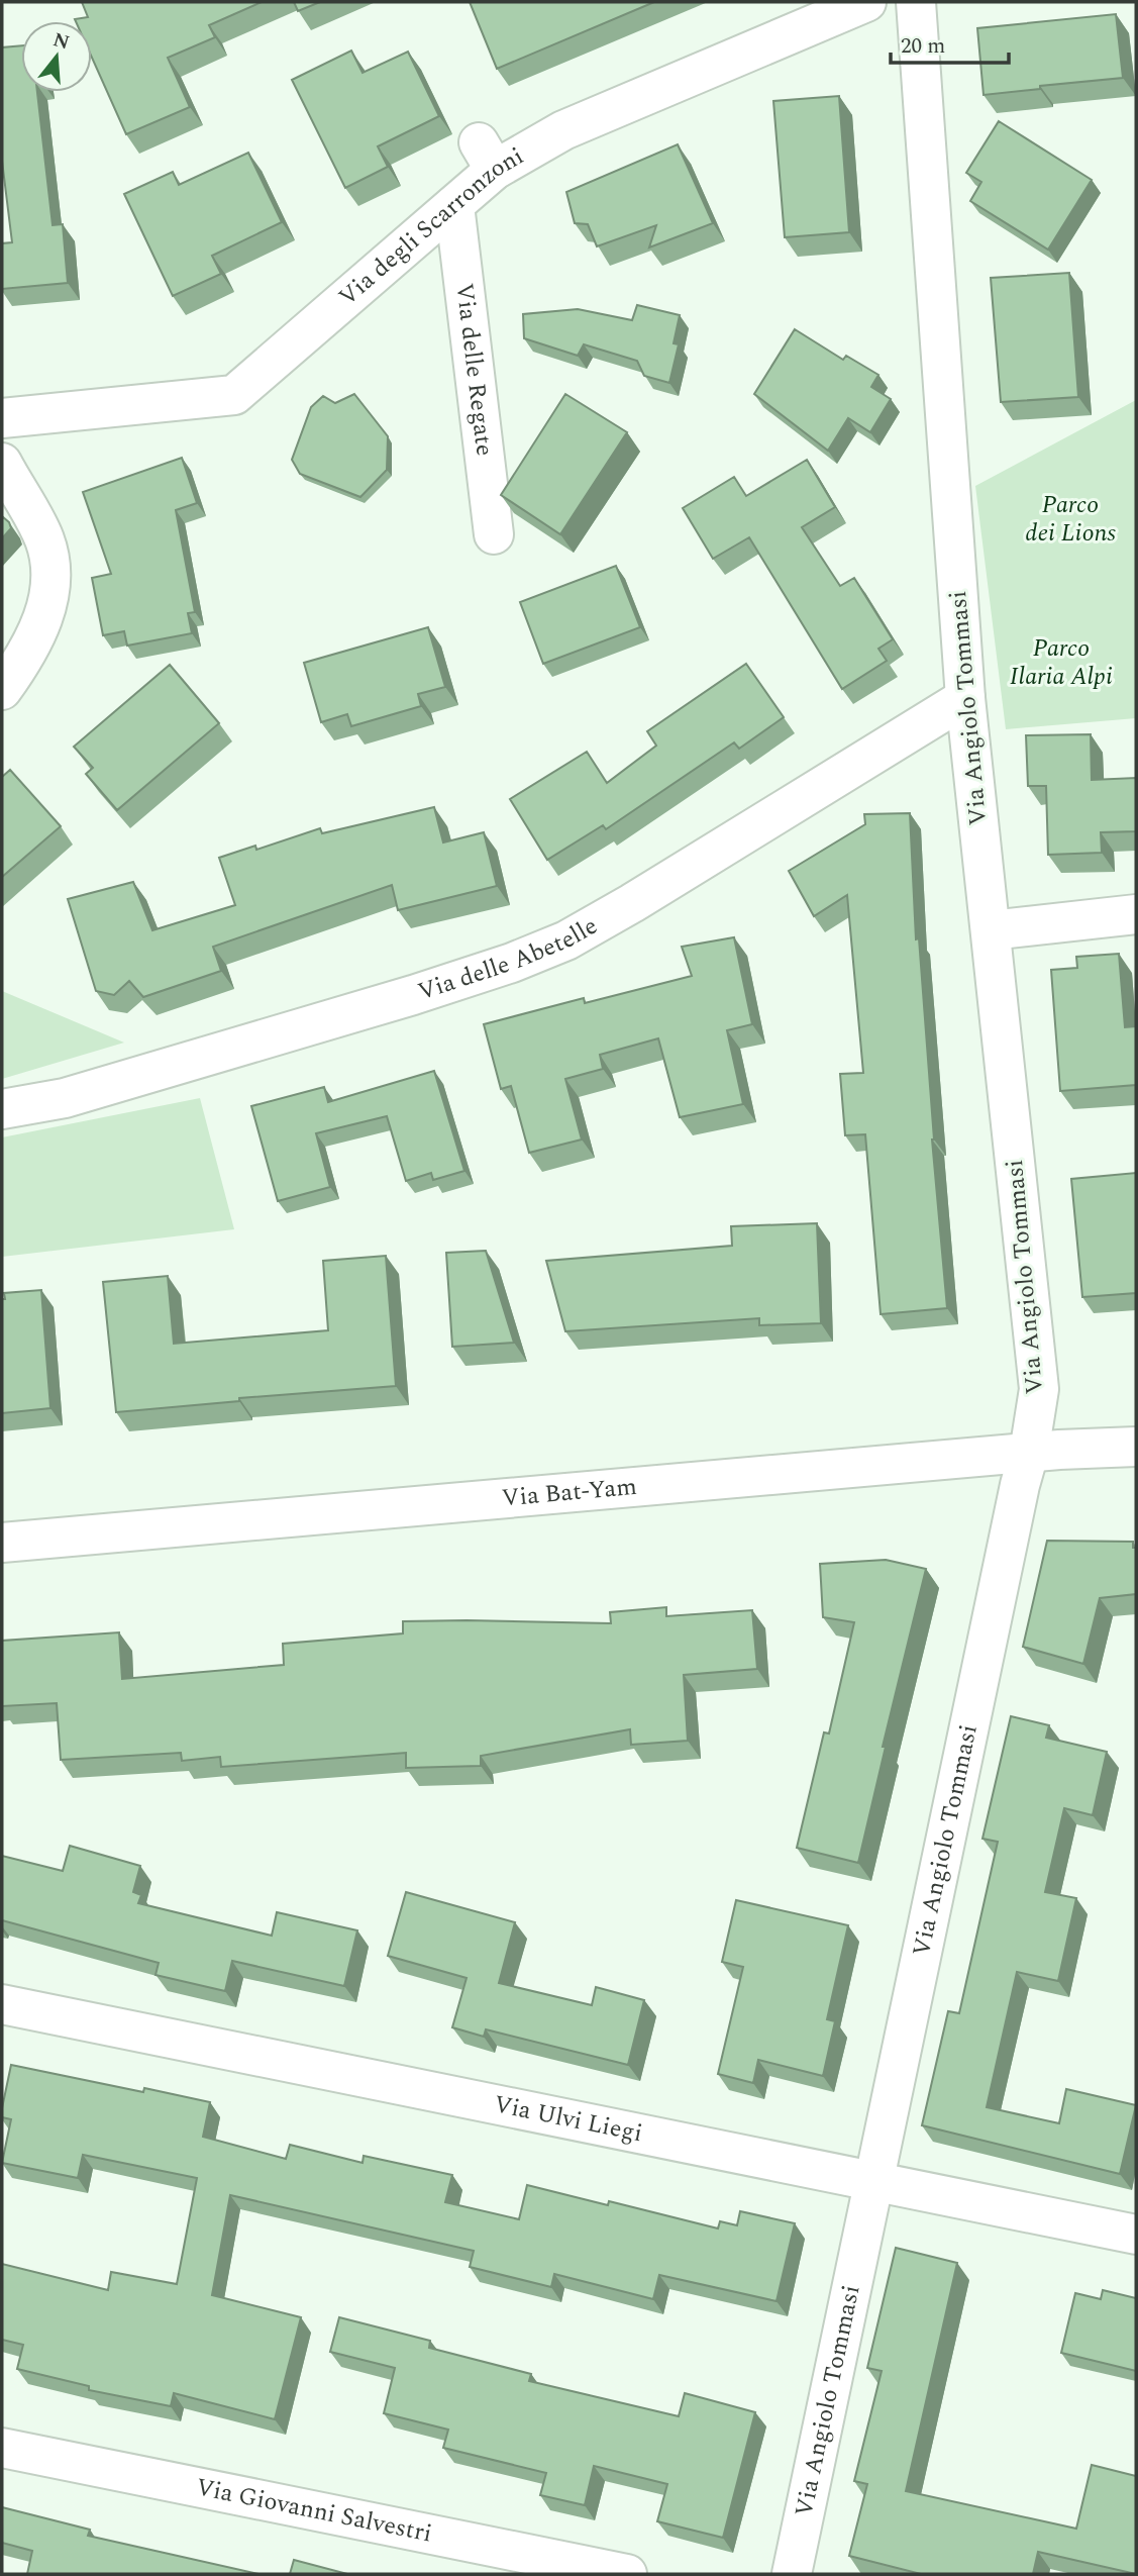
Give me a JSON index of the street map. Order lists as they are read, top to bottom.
{
  "streets": {
    "street": [
      "Via degli Scarronzoni",
      "Via delle Regate",
      "Via Angiolo Tommasi",
      "Via delle Abetelle",
      "Via Bat-Yam",
      "Via Ulvi Liegi",
      "Via Giovanni Salvestri"
    ]
  },
  "crossings": [
    ["Via degli Scarronzoni", "Via delle Regate"],
    ["Via Angiolo Tommasi", "Via delle Abetelle"],
    ["Via Angiolo Tommasi", "Via Bat-Yam"],
    ["Via Angiolo Tommasi", "Via Ulvi Liegi"]
  ],
  "parks": ["Parco dei Lions", "Parco Ilaria Alpi"],
  "scale_bar": "20 m",
  "north": "top"
}
